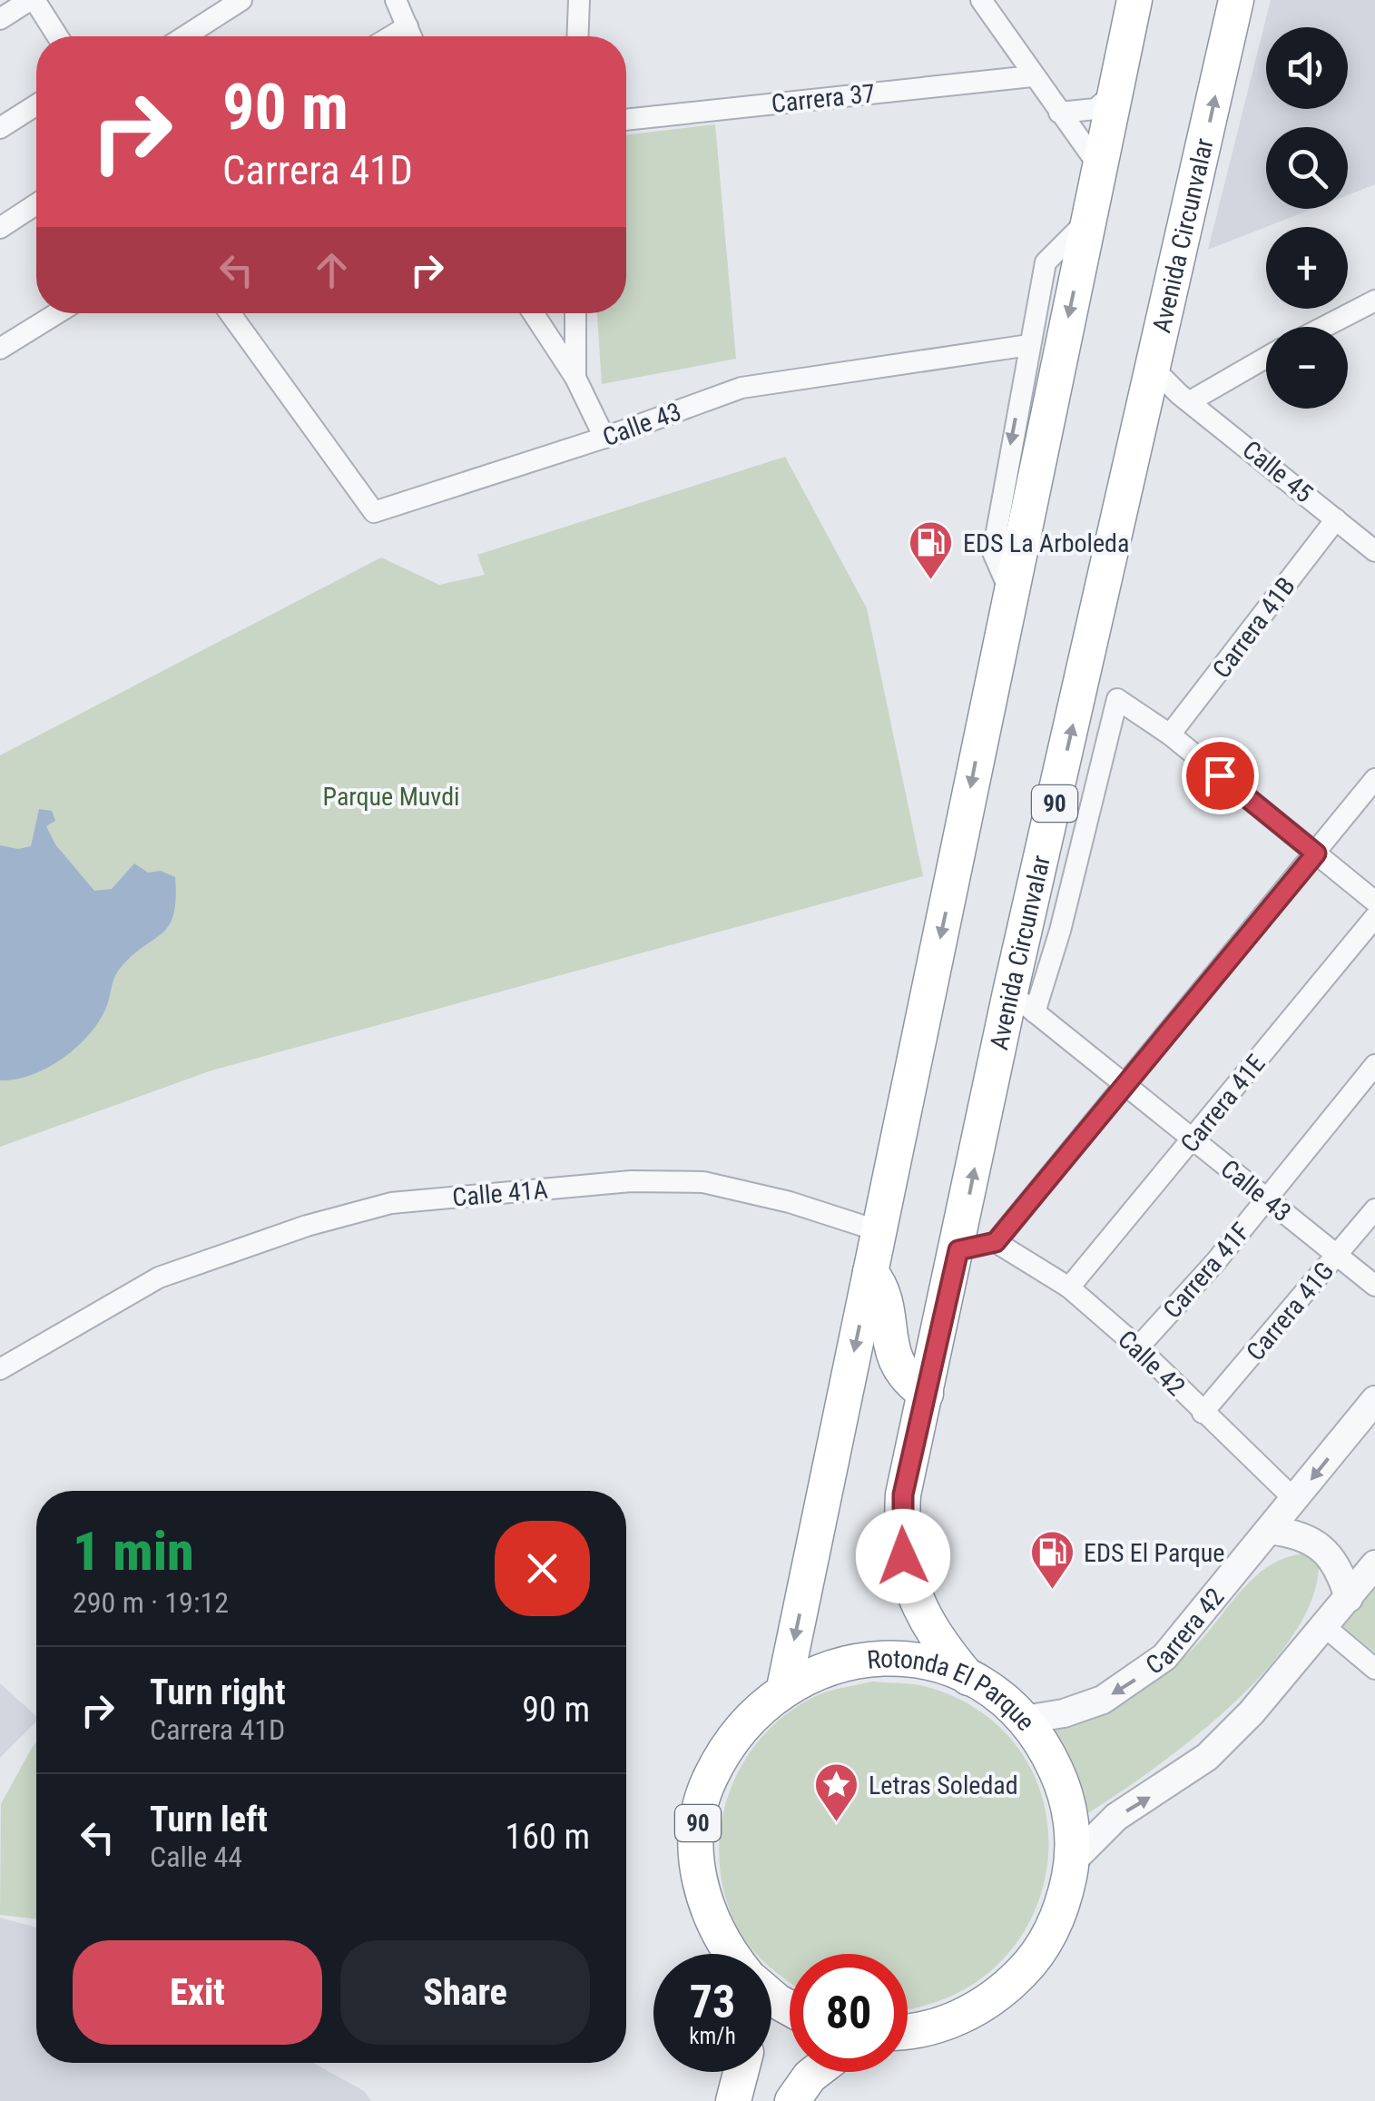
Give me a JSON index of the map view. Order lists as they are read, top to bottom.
{
  "streets": {
    "highway": ["Avenida Circunvalar", "90", "Rotonda El Parque"],
    "street": [
      "Carrera 37",
      "Calle 43",
      "Calle 45",
      "Carrera 41B",
      "Carrera 41E",
      "Calle 41A",
      "Carrera 41F",
      "Carrera 41G",
      "Calle 42",
      "Carrera 42"
    ]
  },
  "crossings": [
    ["Avenida Circunvalar", "Calle 43"],
    ["Avenida Circunvalar", "Calle 45"],
    ["Avenida Circunvalar", "Rotonda El Parque"],
    ["Calle 43", "Carrera 41E"],
    ["Calle 43", "Carrera 41F"],
    ["Calle 43", "Carrera 41G"],
    ["Calle 45", "Carrera 41B"],
    ["Carrera 41E", "Calle 42"],
    ["Carrera 41F", "Calle 42"],
    ["Carrera 41G", "Calle 42"],
    ["Calle 42", "Carrera 42"],
    ["Carrera 42", "Rotonda El Parque"]
  ],
  "parks": ["Parque Muvdi"],
  "places": {
    "fuel station": ["EDS La Arboleda", "EDS El Parque"],
    "place": ["Letras Soledad"]
  },
  "page": {
    "map_buttons": ["+", "−"],
    "turn": ["90 m", "Carrera 41D"],
    "heading": ["1 min", "290 m · 19:12"],
    "list": [
      {
        "name": "Turn right",
        "note": "Carrera 41D",
        "value": "90 m"
      },
      {
        "name": "Turn left",
        "note": "Calle 44",
        "value": "160 m"
      }
    ],
    "buttons": ["Exit", "Share"],
    "speed": "73 km/h",
    "limit": "80"
  }
}
